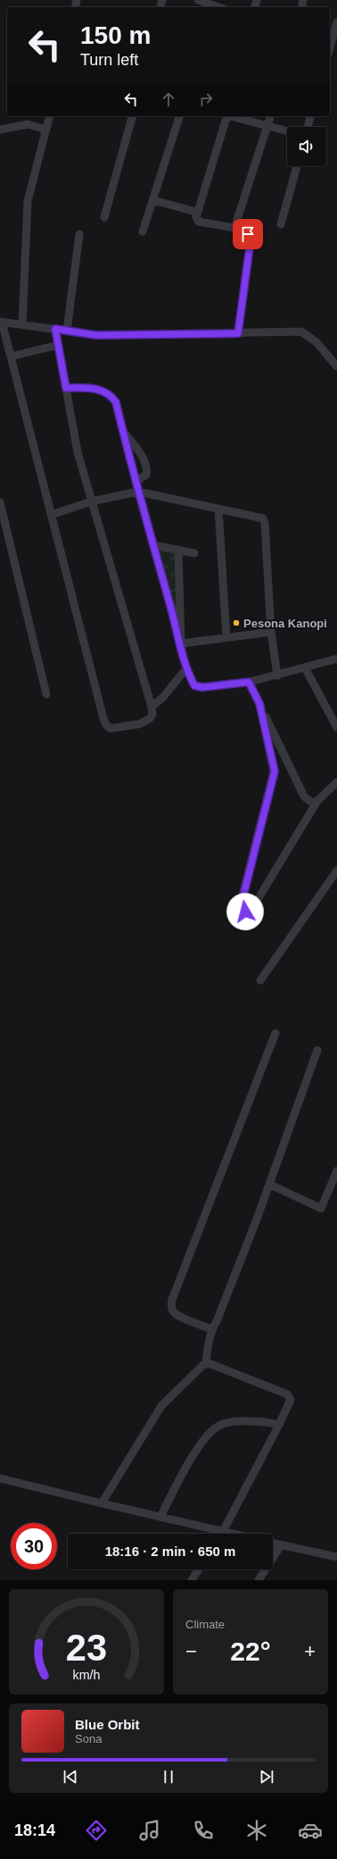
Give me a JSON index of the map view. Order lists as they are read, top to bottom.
{
  "places": ["Pesona Kanopi"],
  "page": {
    "turn": ["150 m", "Turn left"],
    "limit": "30",
    "trip": "18:16 · 2 min · 650 m",
    "tile": "Climate",
    "heat": ["−", "22°", "+"],
    "song": ["Blue Orbit", "Sona"],
    "tabs": "18:14",
    "gauge": ["23", "km/h"]
  }
}
